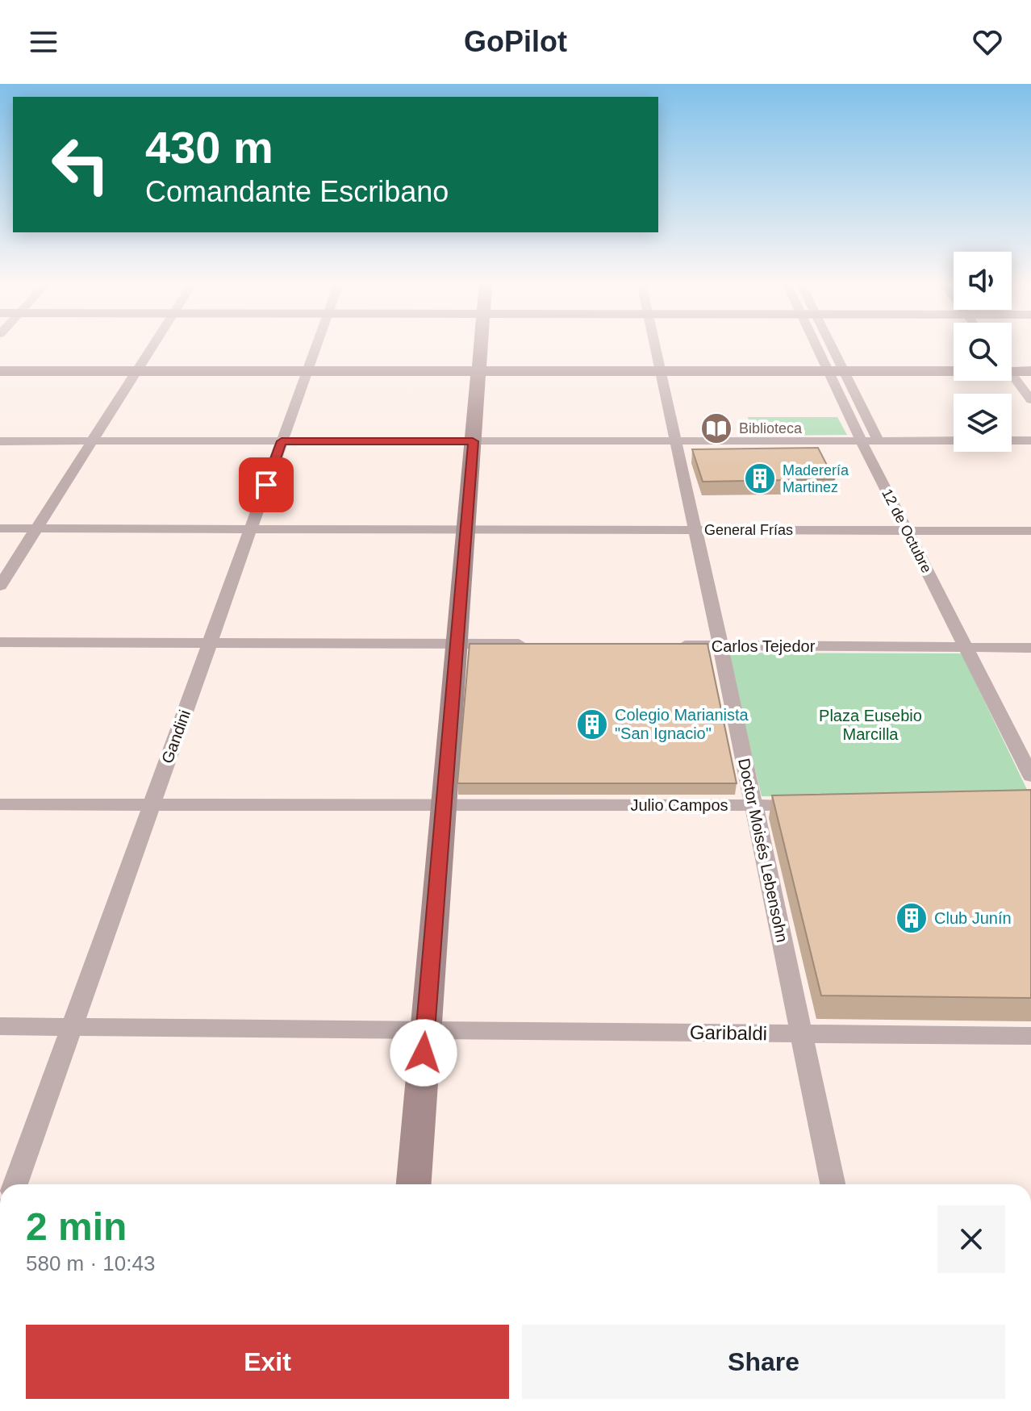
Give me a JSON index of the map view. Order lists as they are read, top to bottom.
{
  "streets": {
    "street": [
      "General Frías",
      "12 de Octubre",
      "Carlos Tejedor",
      "Gandini",
      "Julio Campos",
      "Doctor Moisés Lebensohn",
      "Garibaldi"
    ]
  },
  "crossings": [
    ["General Frías", "12 de Octubre"],
    ["General Frías", "Gandini"],
    ["General Frías", "Doctor Moisés Lebensohn"],
    ["12 de Octubre", "Carlos Tejedor"],
    ["Carlos Tejedor", "Doctor Moisés Lebensohn"],
    ["Gandini", "Julio Campos"],
    ["Gandini", "Garibaldi"],
    ["Julio Campos", "Doctor Moisés Lebensohn"],
    ["Doctor Moisés Lebensohn", "Garibaldi"]
  ],
  "parks": ["Plaza Eusebio Marcilla"],
  "places": {
    "library": ["Biblioteca"],
    "building": ["Maderería Martinez", "Colegio Marianista \"San Ignacio\"", "Club Junín"]
  },
  "page": {
    "header": "GoPilot",
    "turn": ["430 m", "Comandante Escribano"],
    "heading": ["2 min", "580 m · 10:43"],
    "buttons": ["Exit", "Share"]
  }
}
